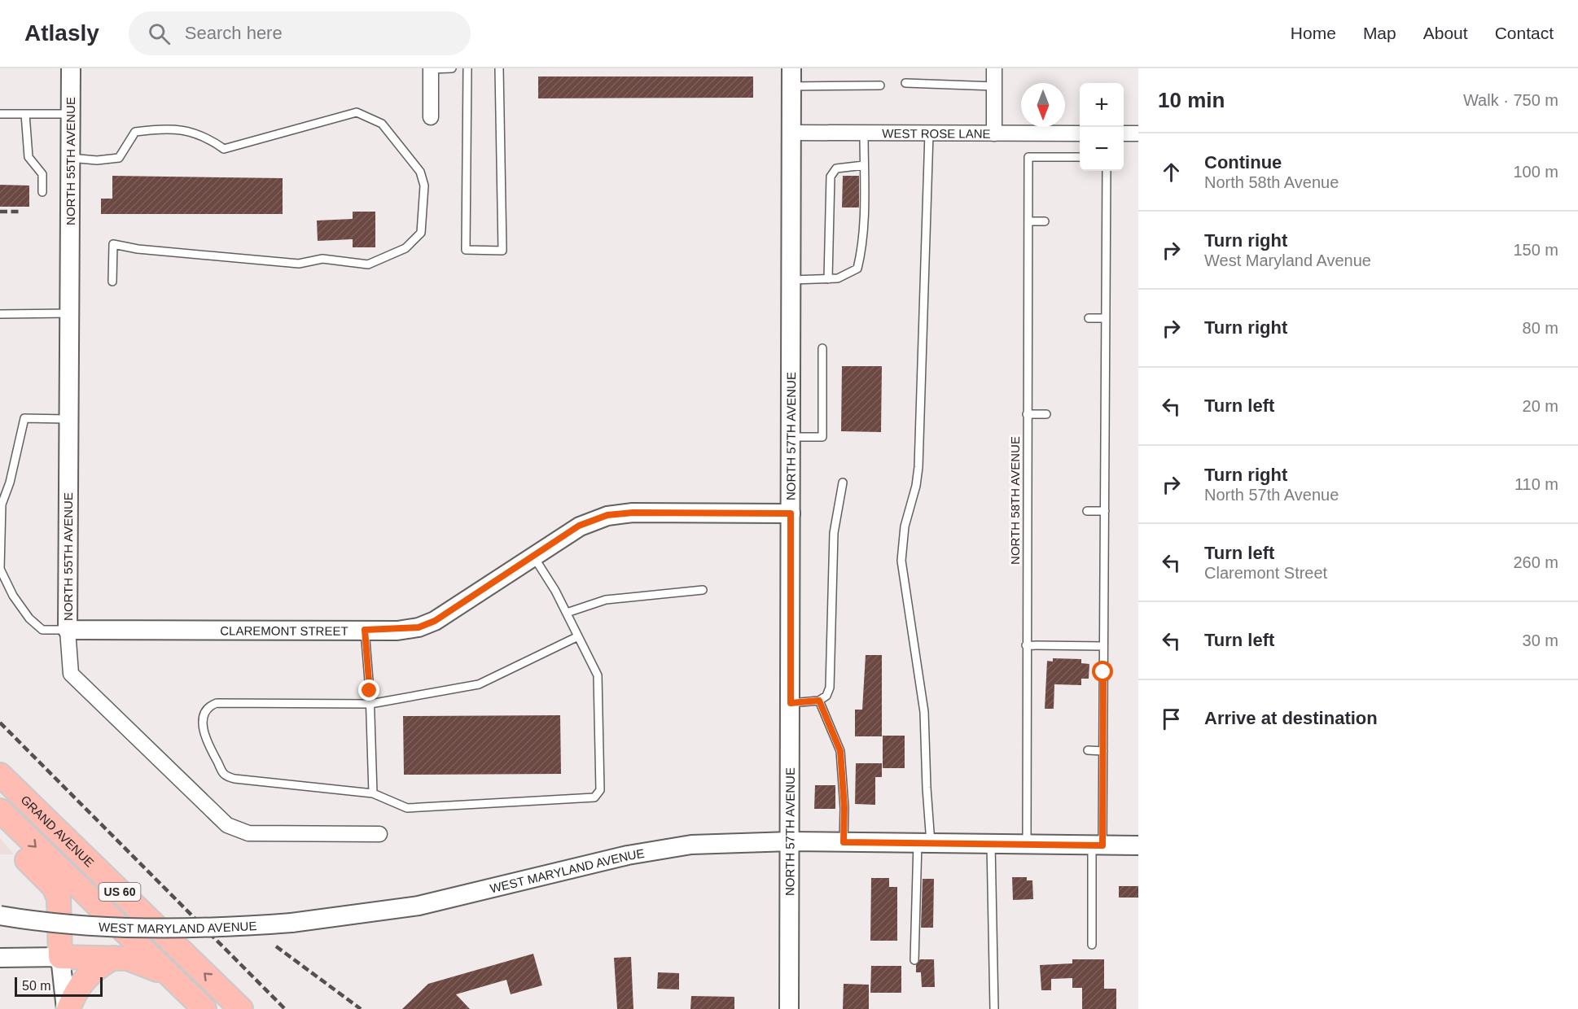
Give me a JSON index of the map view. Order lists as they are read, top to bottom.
{
  "streets": {
    "highway": ["GRAND AVENUE", "US 60"],
    "street": [
      "WEST ROSE LANE",
      "NORTH 55TH AVENUE",
      "NORTH 57TH AVENUE",
      "CLAREMONT STREET",
      "WEST MARYLAND AVENUE"
    ],
    "lane": ["NORTH 58TH AVENUE"]
  },
  "crossings": [
    ["WEST ROSE LANE", "NORTH 57TH AVENUE"],
    ["NORTH 55TH AVENUE", "CLAREMONT STREET"],
    ["NORTH 57TH AVENUE", "CLAREMONT STREET"],
    ["NORTH 57TH AVENUE", "WEST MARYLAND AVENUE"],
    ["NORTH 58TH AVENUE", "WEST MARYLAND AVENUE"]
  ],
  "scale_bar": "50 m",
  "north": "bottom",
  "page": {
    "header": "Atlasly",
    "search": "Search here",
    "nav": [
      "Home",
      "Map",
      "About",
      "Contact"
    ],
    "heading": ["10 min", "Walk · 750 m"],
    "map_buttons": ["+", "−"],
    "list": [
      ["Continue", "North 58th Avenue", "100 m"],
      ["Turn right", "West Maryland Avenue", "150 m"],
      ["Turn right", "80 m"],
      ["Turn left", "20 m"],
      ["Turn right", "North 57th Avenue", "110 m"],
      ["Turn left", "Claremont Street", "260 m"],
      ["Turn left", "30 m"],
      "Arrive at destination"
    ],
    "scale": "50 m"
  }
}
